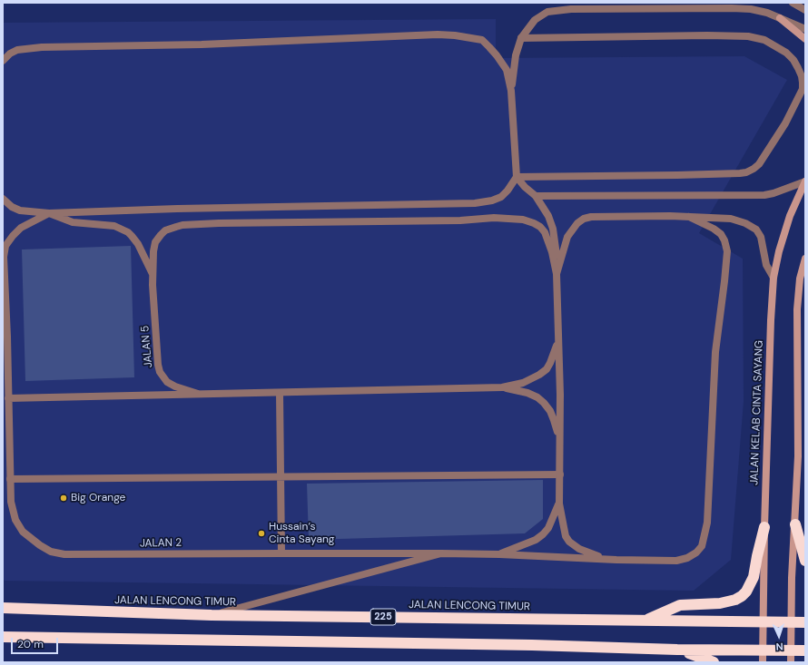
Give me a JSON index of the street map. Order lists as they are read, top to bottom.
{
  "streets": {
    "highway": ["JALAN LENCONG TIMUR", "225"],
    "main road": ["JALAN KELAB CINTA SAYANG"],
    "street": ["JALAN 5", "JALAN 2"]
  },
  "crossings": [
    ["JALAN KELAB CINTA SAYANG", "JALAN LENCONG TIMUR"]
  ],
  "places": ["Big Orange", "Hussain’s Cinta Sayang"],
  "scale_bar": "20 m",
  "north": "bottom"
}
